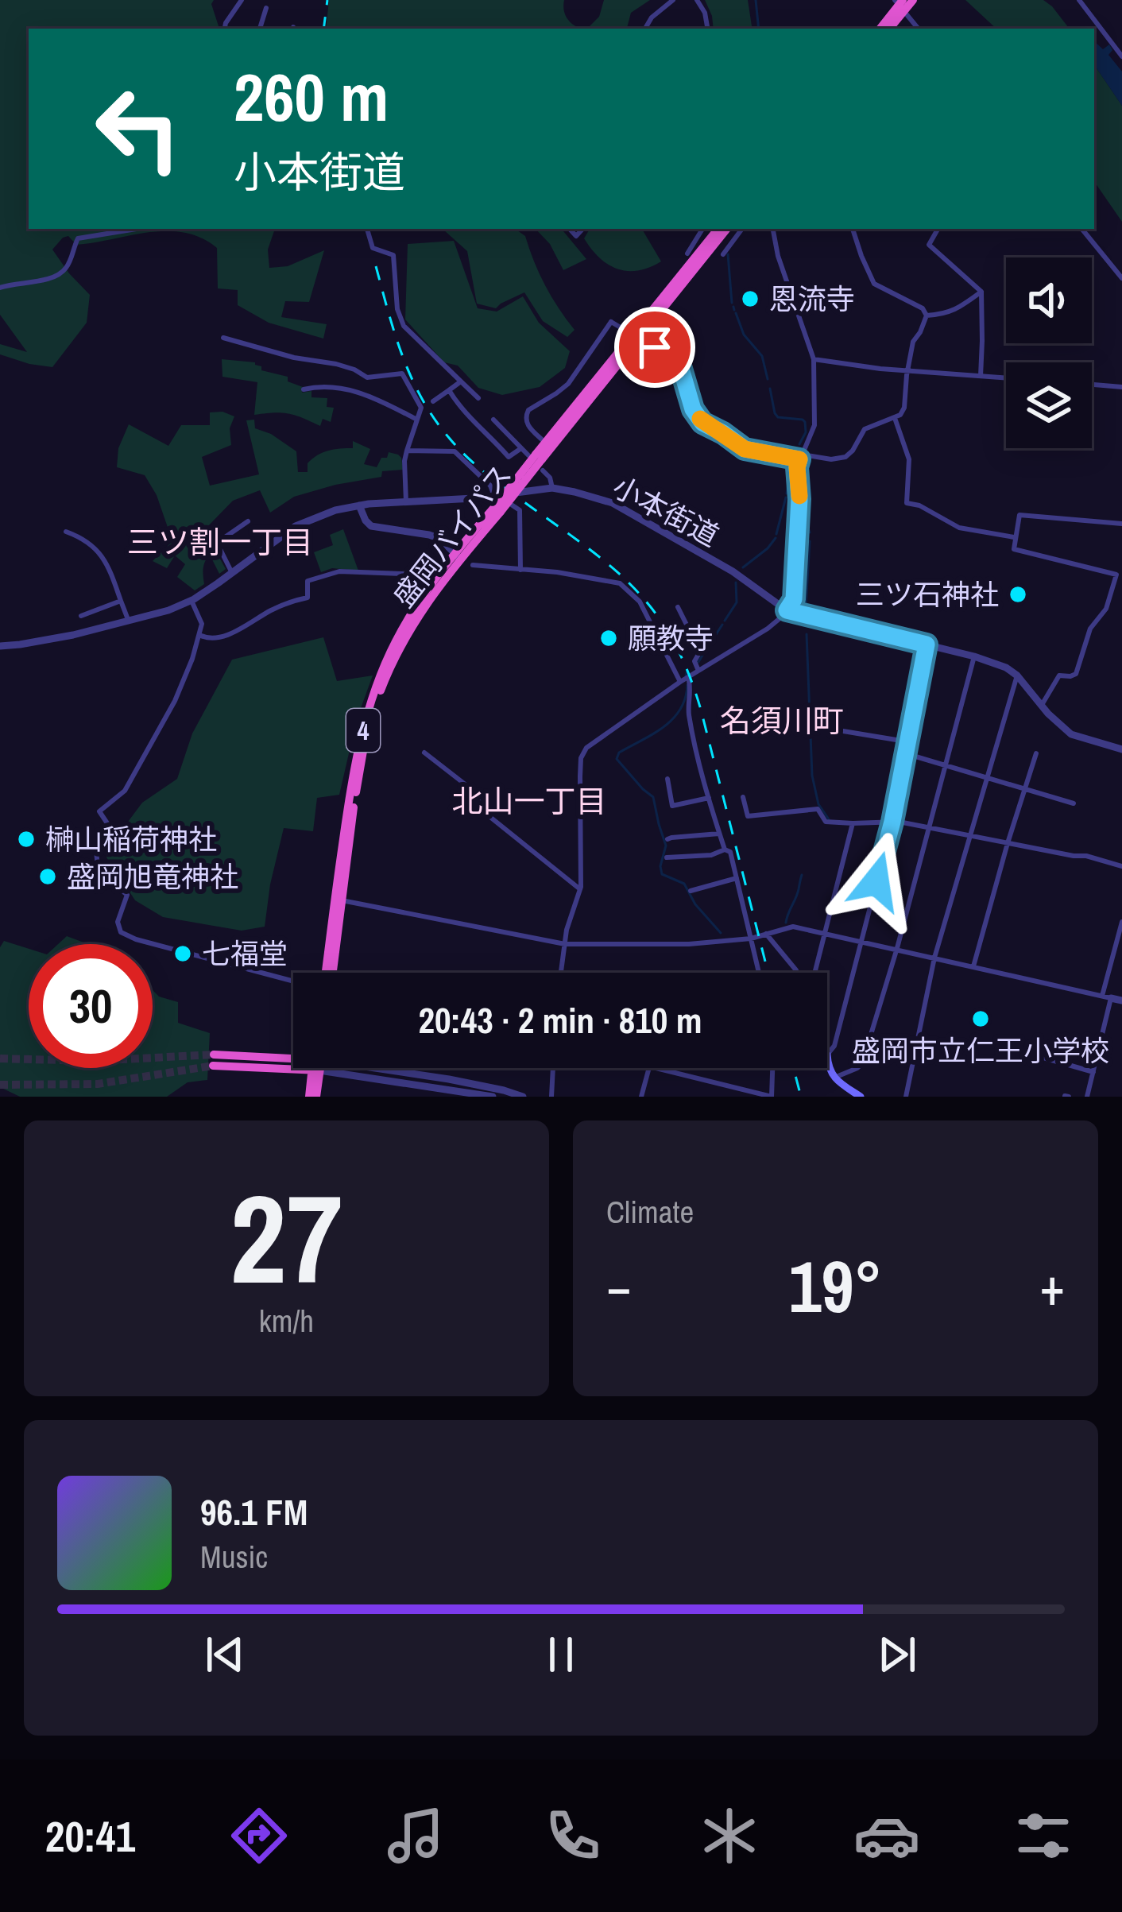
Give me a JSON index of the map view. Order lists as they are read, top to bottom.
{
  "streets": {
    "highway": ["盛岡バイパス", "4"],
    "street": ["小本街道"]
  },
  "districts": ["三ツ割一丁目", "名須川町", "北山一丁目"],
  "places": [
    "恩流寺",
    "三ツ石神社",
    "願教寺",
    "榊山稲荷神社",
    "盛岡旭竜神社",
    "七福堂",
    "盛岡市立仁王小学校"
  ],
  "page": {
    "turn": ["260 m", "小本街道"],
    "limit": "30",
    "trip": "20:43 · 2 min · 810 m",
    "tile": [
      ["27", "km/h"],
      "Climate"
    ],
    "heat": ["−", "19°", "+"],
    "song": ["96.1 FM", "Music"],
    "tabs": "20:41"
  }
}
